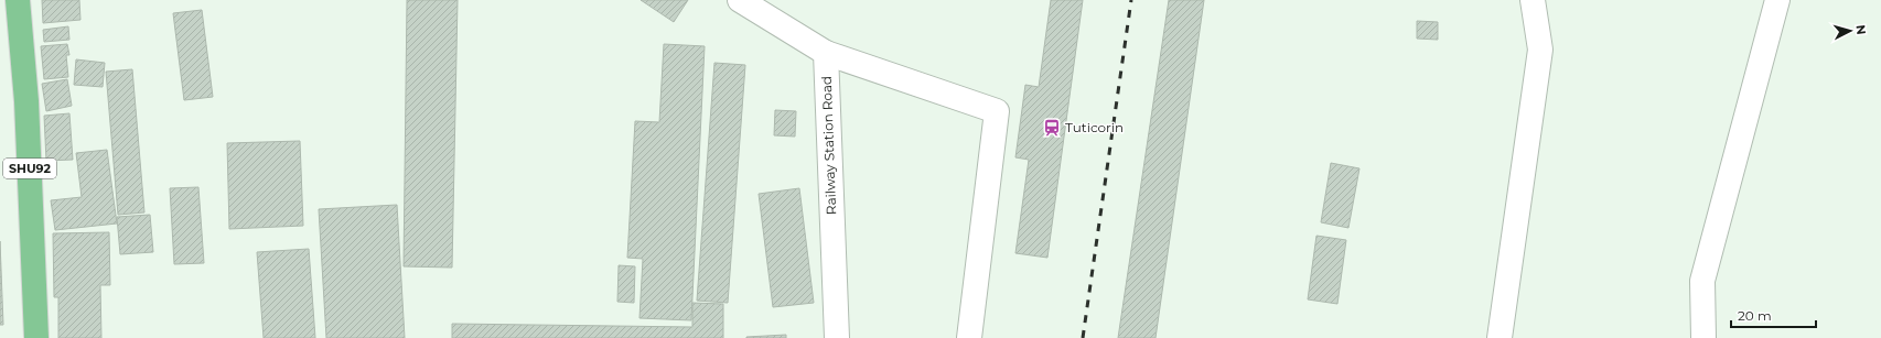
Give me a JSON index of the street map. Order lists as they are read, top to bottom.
{
  "streets": {
    "main road": ["SHU92"],
    "street": ["Railway Station Road"]
  },
  "places": {
    "station": ["Tuticorin"]
  },
  "scale_bar": "20 m",
  "north": "right"
}
